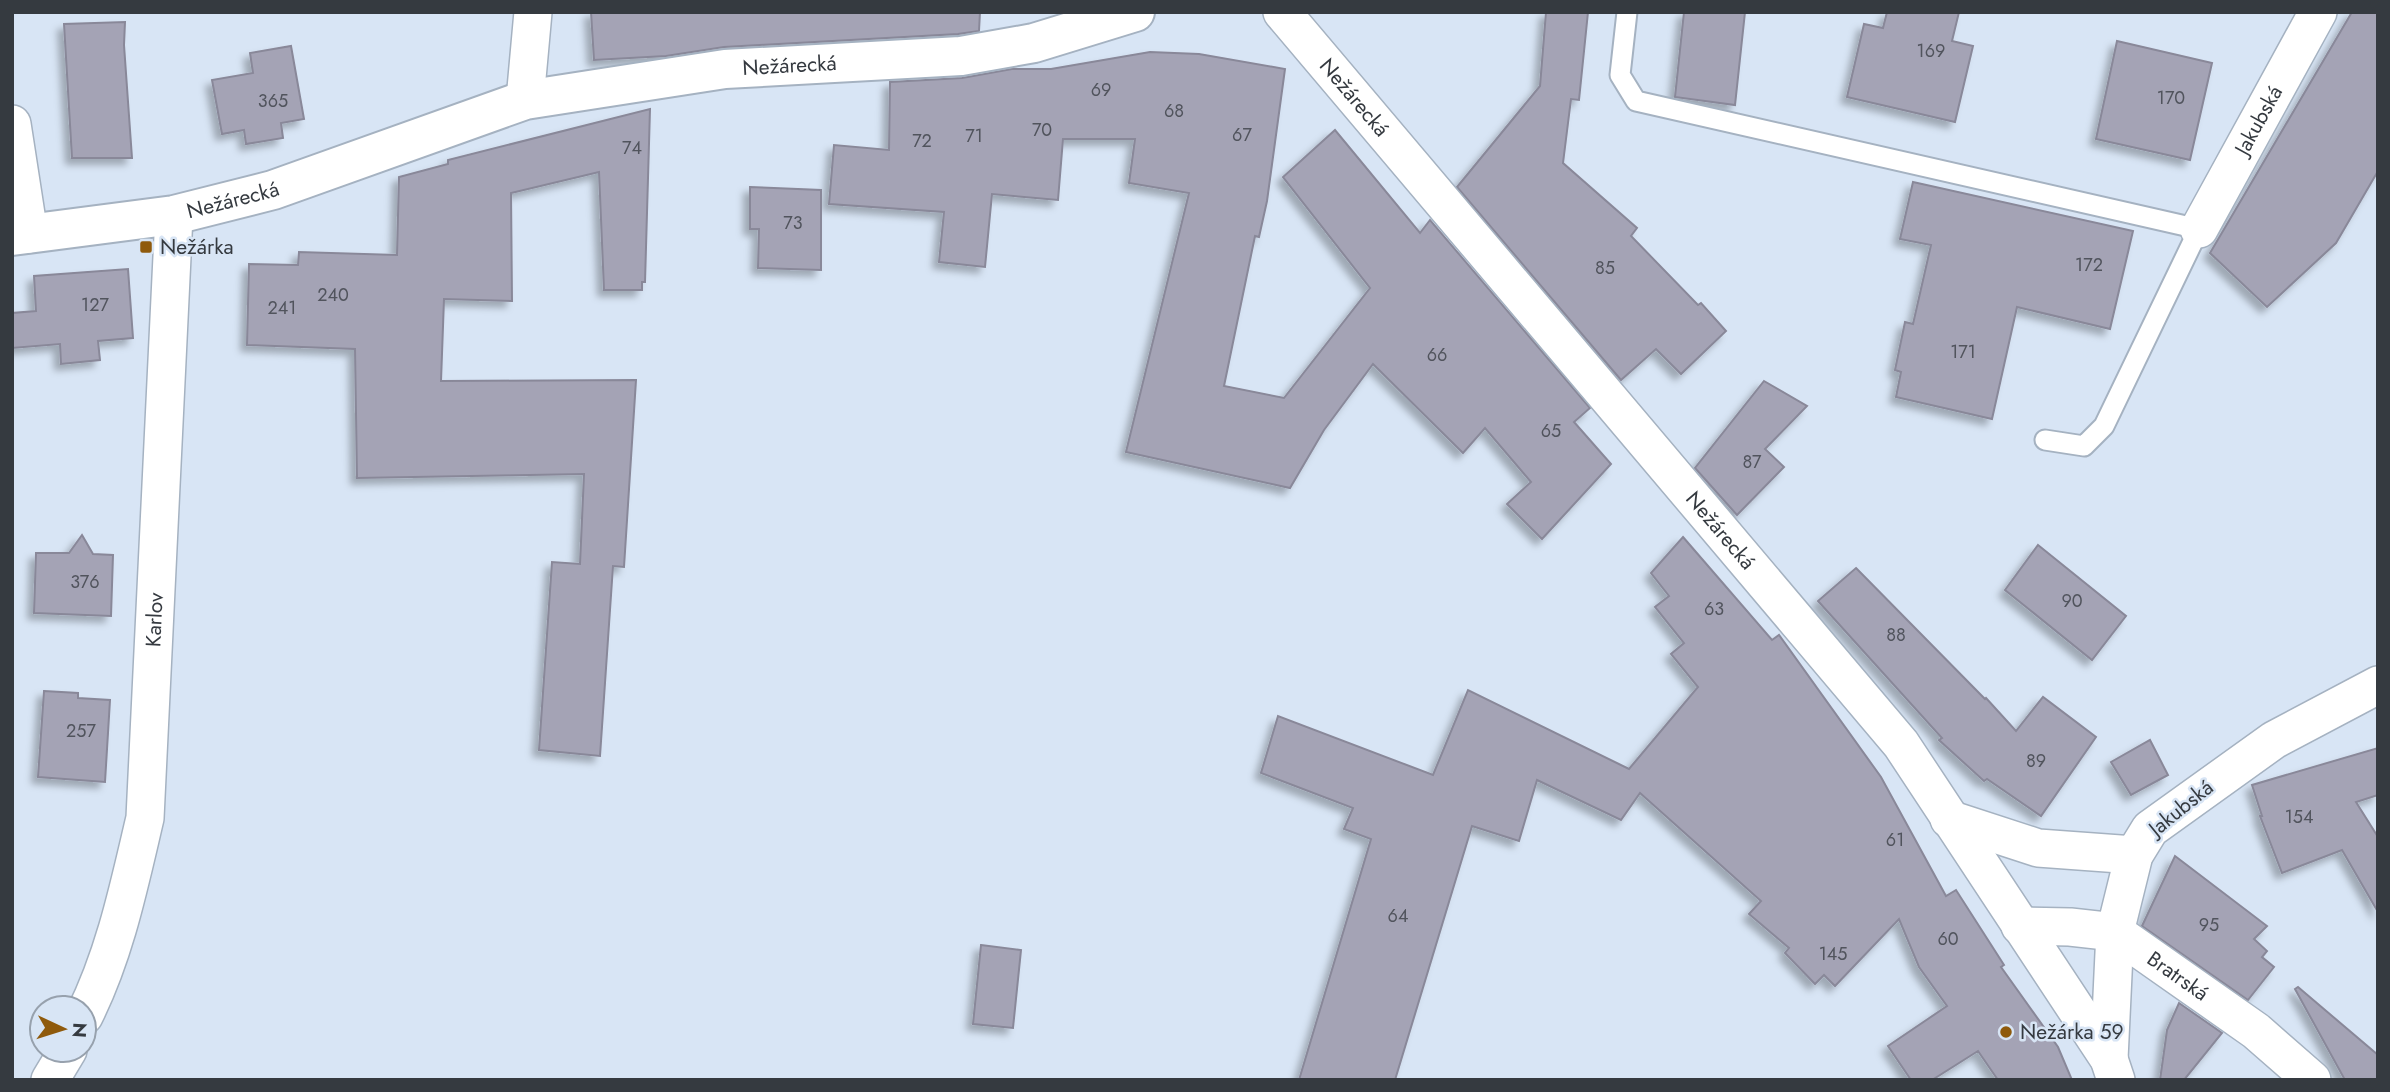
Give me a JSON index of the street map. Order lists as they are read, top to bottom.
{
  "streets": {
    "street": [
      "Nežárecká",
      "Jakubská",
      "Karlov",
      "Bratrská"
    ]
  },
  "crossings": [
    ["Nežárecká", "Jakubská"],
    ["Nežárecká", "Karlov"],
    ["Nežárecká", "Bratrská"],
    ["Jakubská", "Bratrská"]
  ],
  "places": {
    "transit": ["Nežárka"],
    "other": ["Nežárka 59"]
  },
  "house_numbers": [
    "169",
    "69",
    "170",
    "365",
    "68",
    "70",
    "67",
    "71",
    "72",
    "74",
    "73",
    "172",
    "85",
    "240",
    "127",
    "241",
    "171",
    "66",
    "65",
    "87",
    "376",
    "90",
    "63",
    "88",
    "257",
    "89",
    "154",
    "61",
    "64",
    "95",
    "60",
    "145"
  ],
  "north": "right"
}
